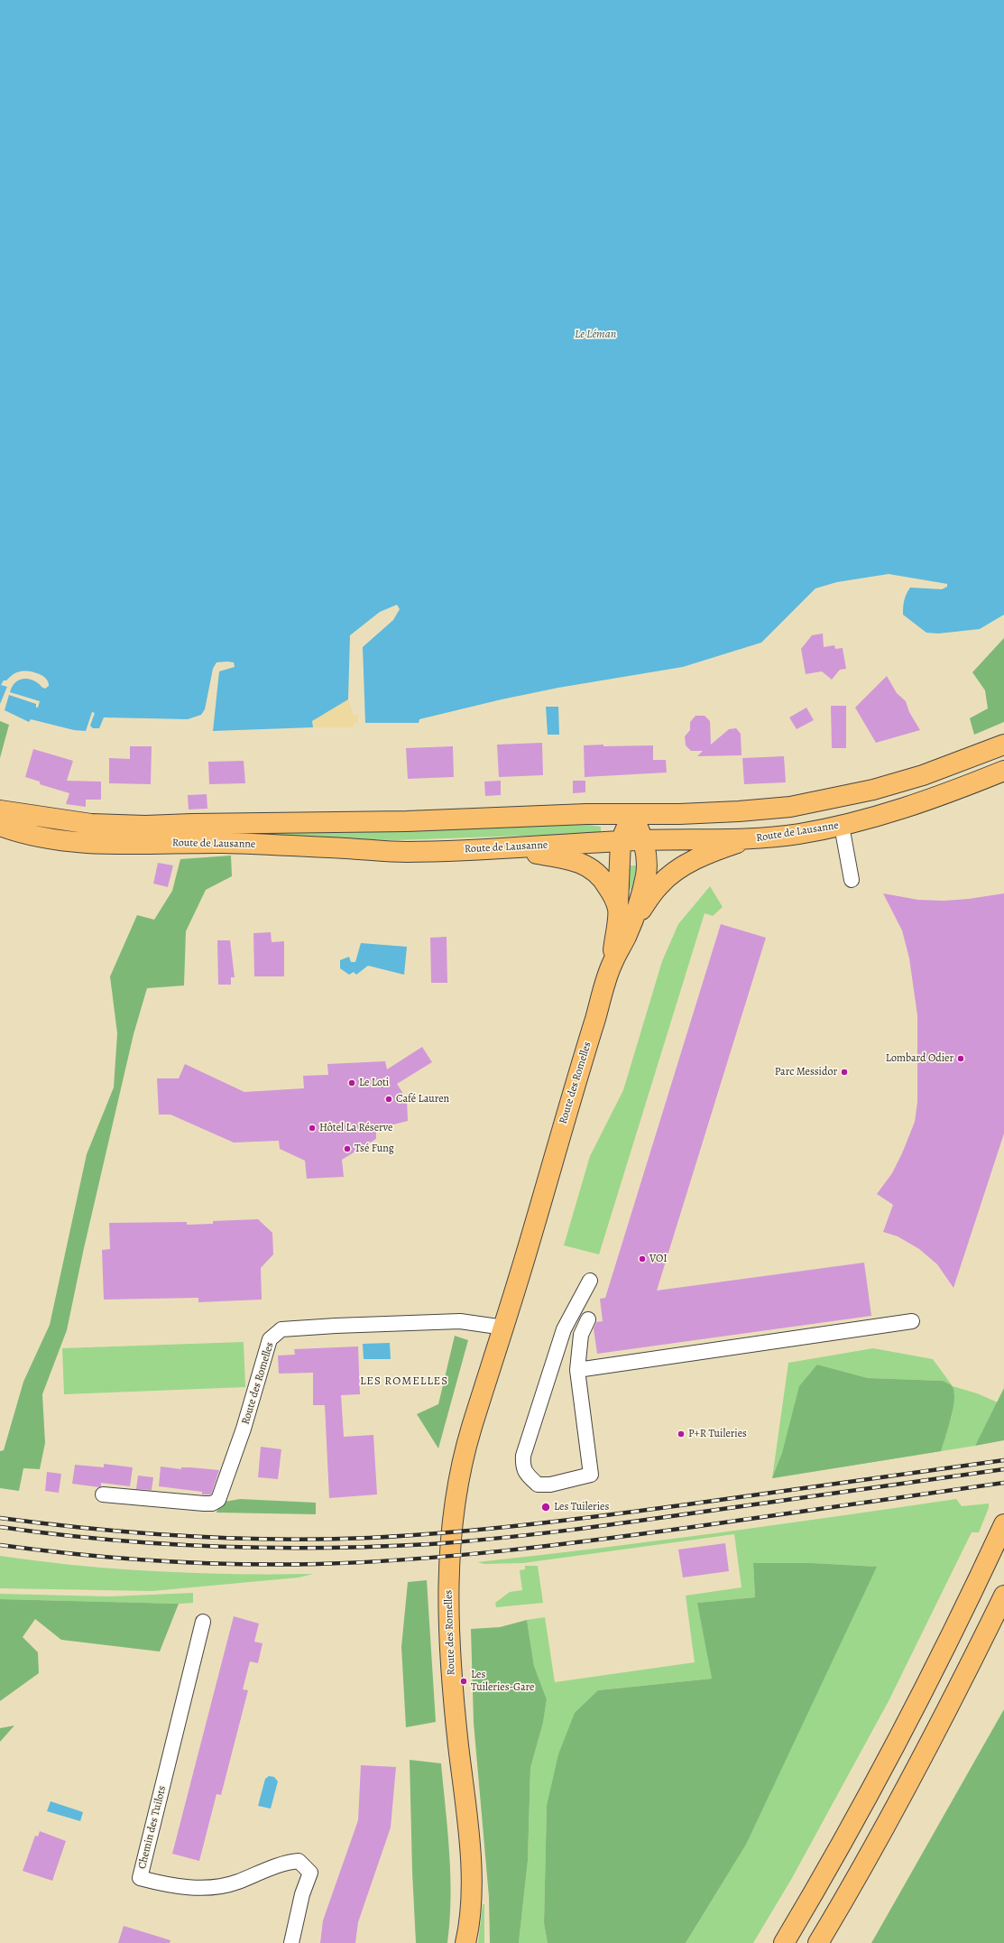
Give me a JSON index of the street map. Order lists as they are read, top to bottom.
{
  "streets": {
    "main road": ["Route de Lausanne", "Route des Romelles"],
    "street": ["Chemin des Tuilots"]
  },
  "crossings": [
    ["Route de Lausanne", "Route des Romelles"]
  ],
  "districts": ["LES ROMELLES"],
  "water": ["Le Léman"],
  "places": [
    "Lombard Odier",
    "Parc Messidor",
    "Le Loti",
    "Café Lauren",
    "Hôtel La Réserve",
    "Tsé Fung",
    "VOI",
    "P+R Tuileries",
    "Les Tuileries",
    "Les Tuileries-Gare"
  ]
}
